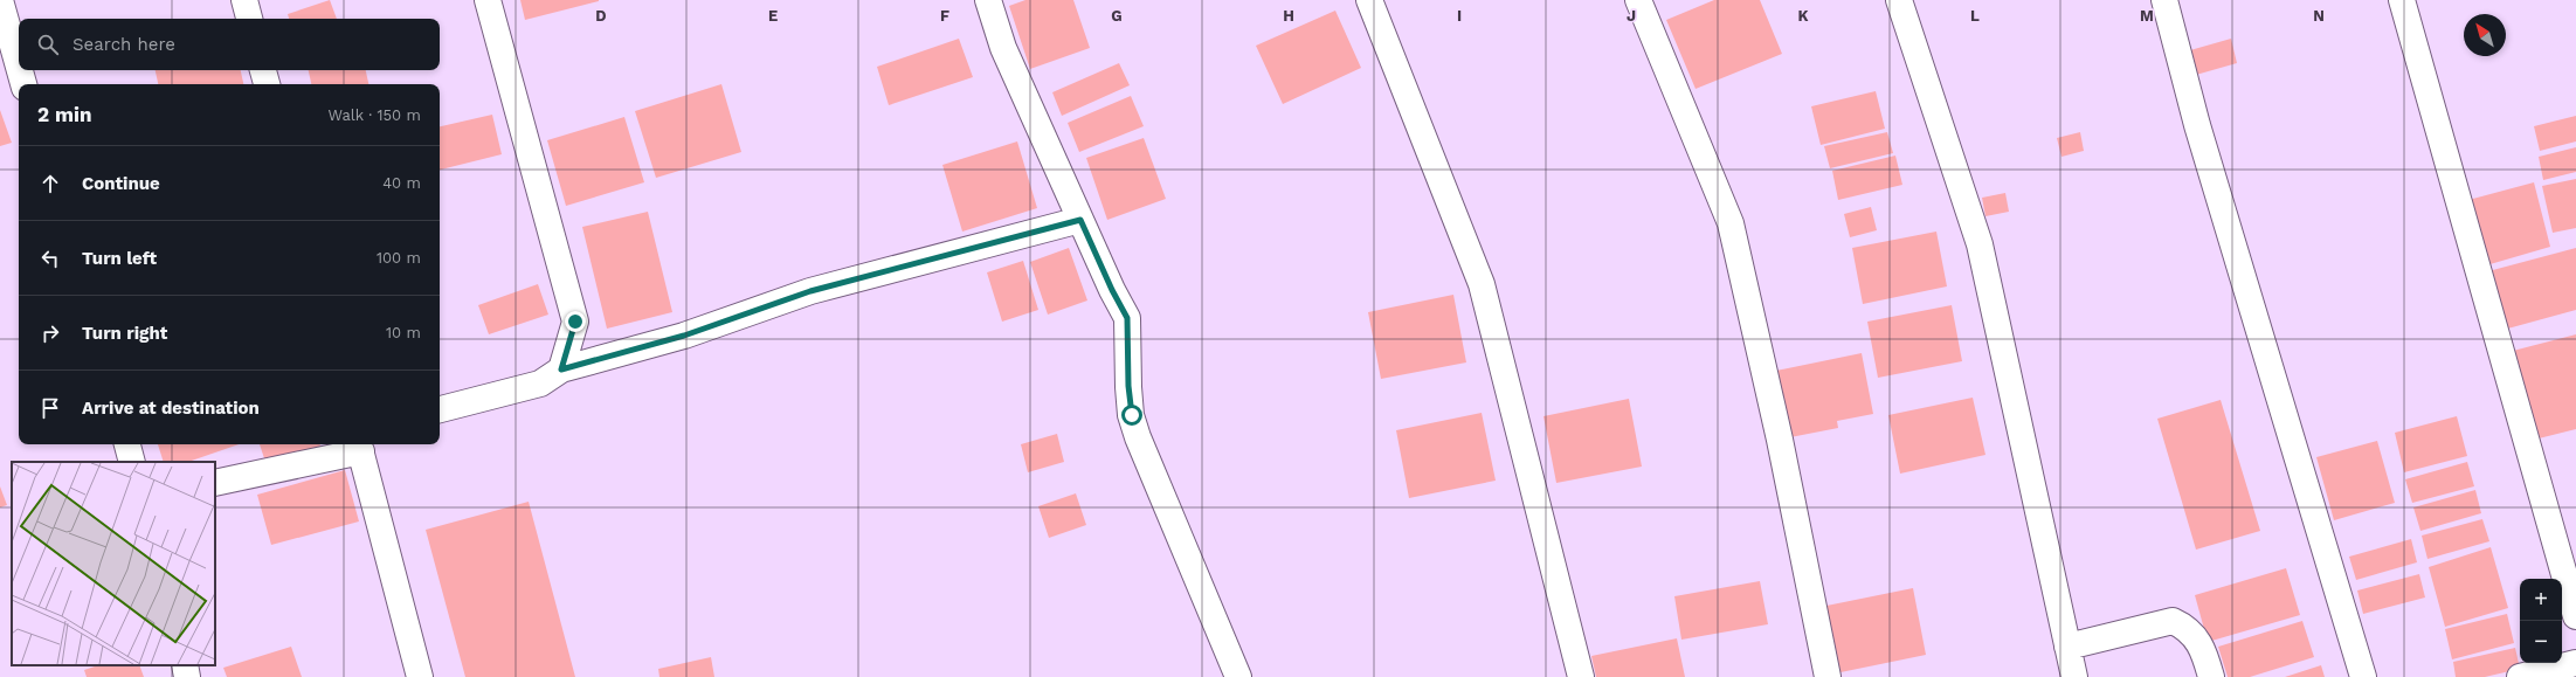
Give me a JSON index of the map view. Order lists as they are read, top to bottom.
{
  "north": "top left",
  "page": {
    "search": "Search here",
    "heading": ["2 min", "Walk · 150 m"],
    "list": [
      ["Continue", "40 m"],
      ["Turn left", "100 m"],
      ["Turn right", "10 m"],
      "Arrive at destination"
    ],
    "map_buttons": ["+", "−"]
  },
  "grid": {
    "columns": [
      "D",
      "E",
      "F",
      "G",
      "H",
      "I",
      "J",
      "K",
      "L",
      "M",
      "N"
    ]
  }
}
